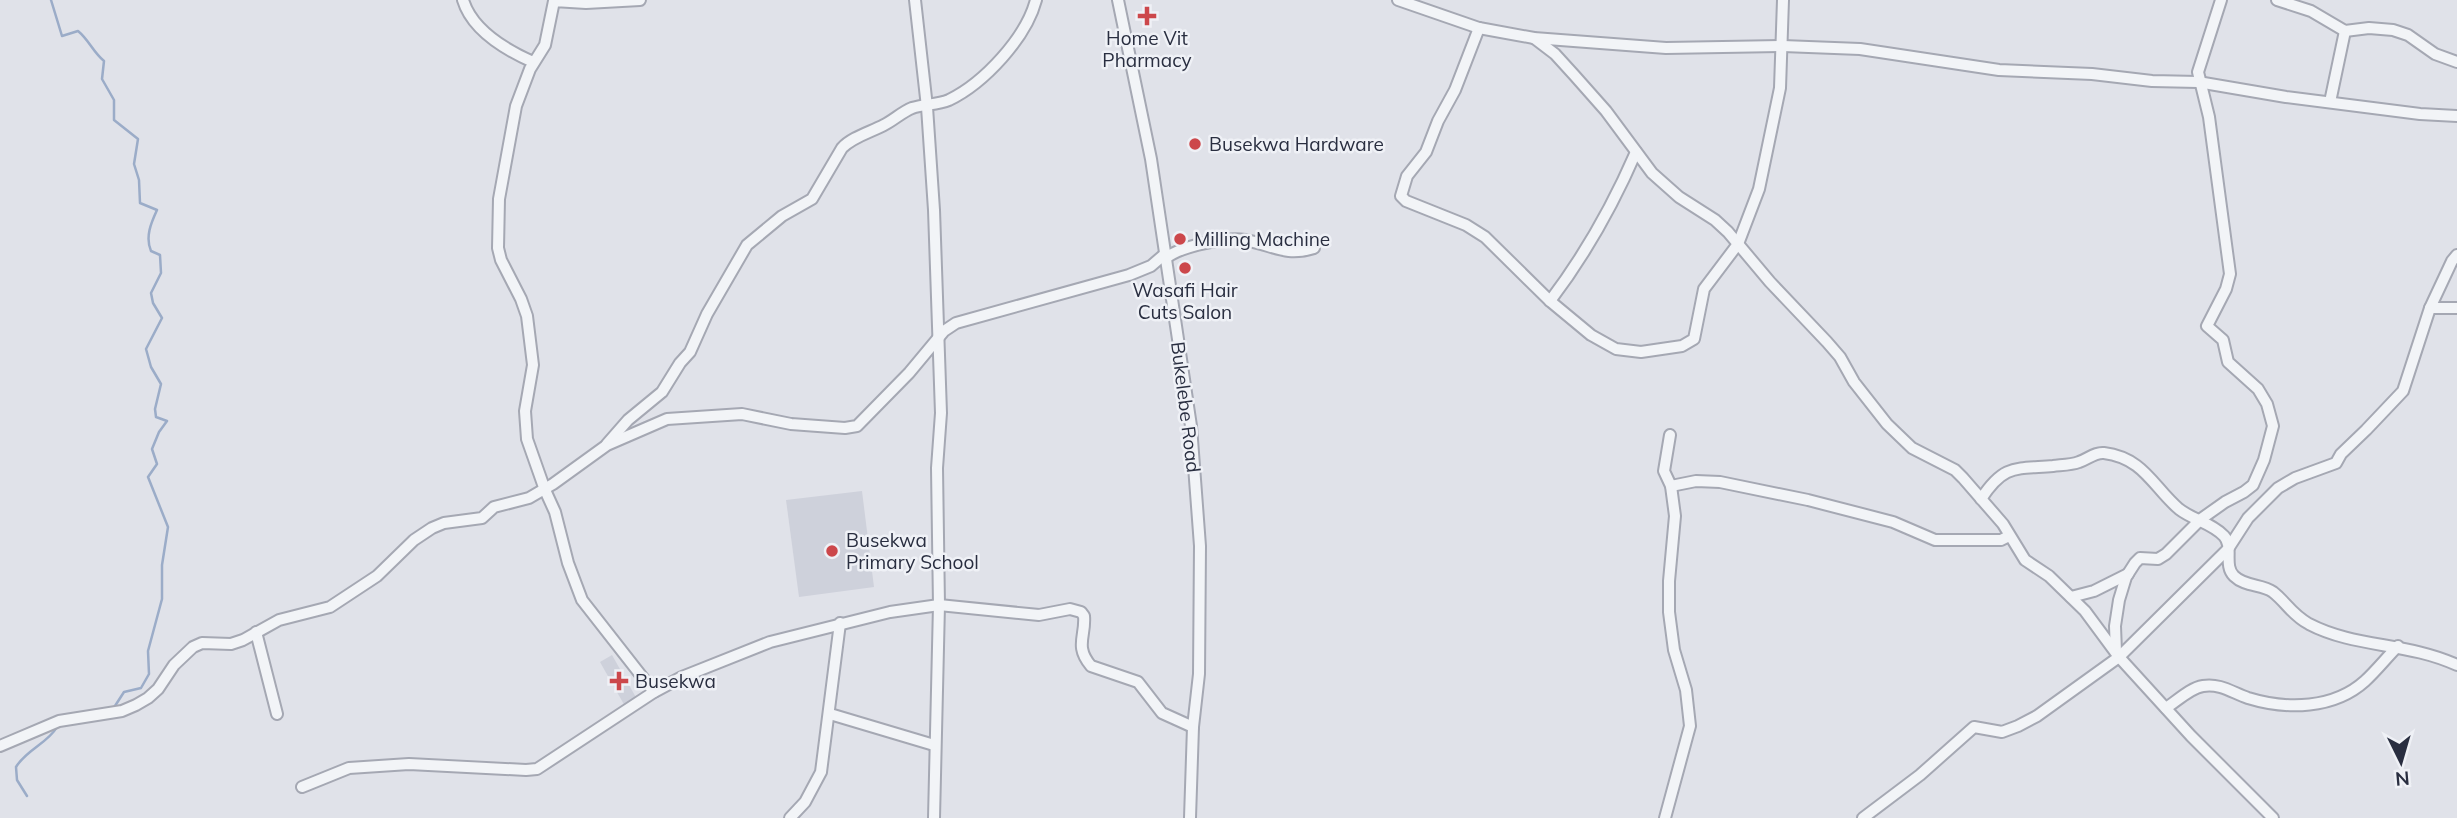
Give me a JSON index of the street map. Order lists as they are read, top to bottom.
{
  "streets": {
    "street": ["Bukelebe Road"]
  },
  "places": {
    "health": ["Home Vit Pharmacy", "Busekwa"],
    "other": [
      "Busekwa Hardware",
      "Milling Machine",
      "Wasafi Hair Cuts Salon",
      "Busekwa Primary School"
    ]
  },
  "north": "bottom"
}
